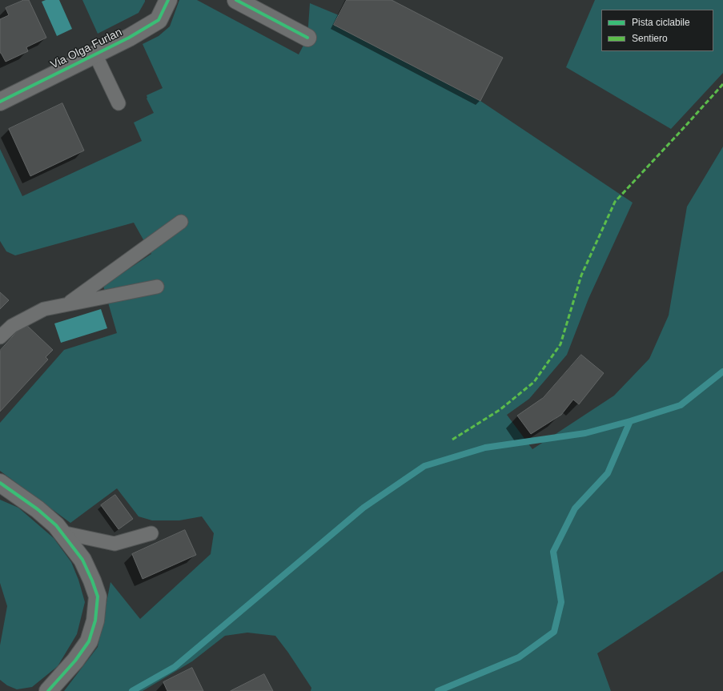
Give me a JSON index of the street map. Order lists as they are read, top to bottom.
{
  "streets": {
    "street": ["Via Olga Furlan"]
  },
  "legend": ["Pista ciclabile", "Sentiero"]
}
